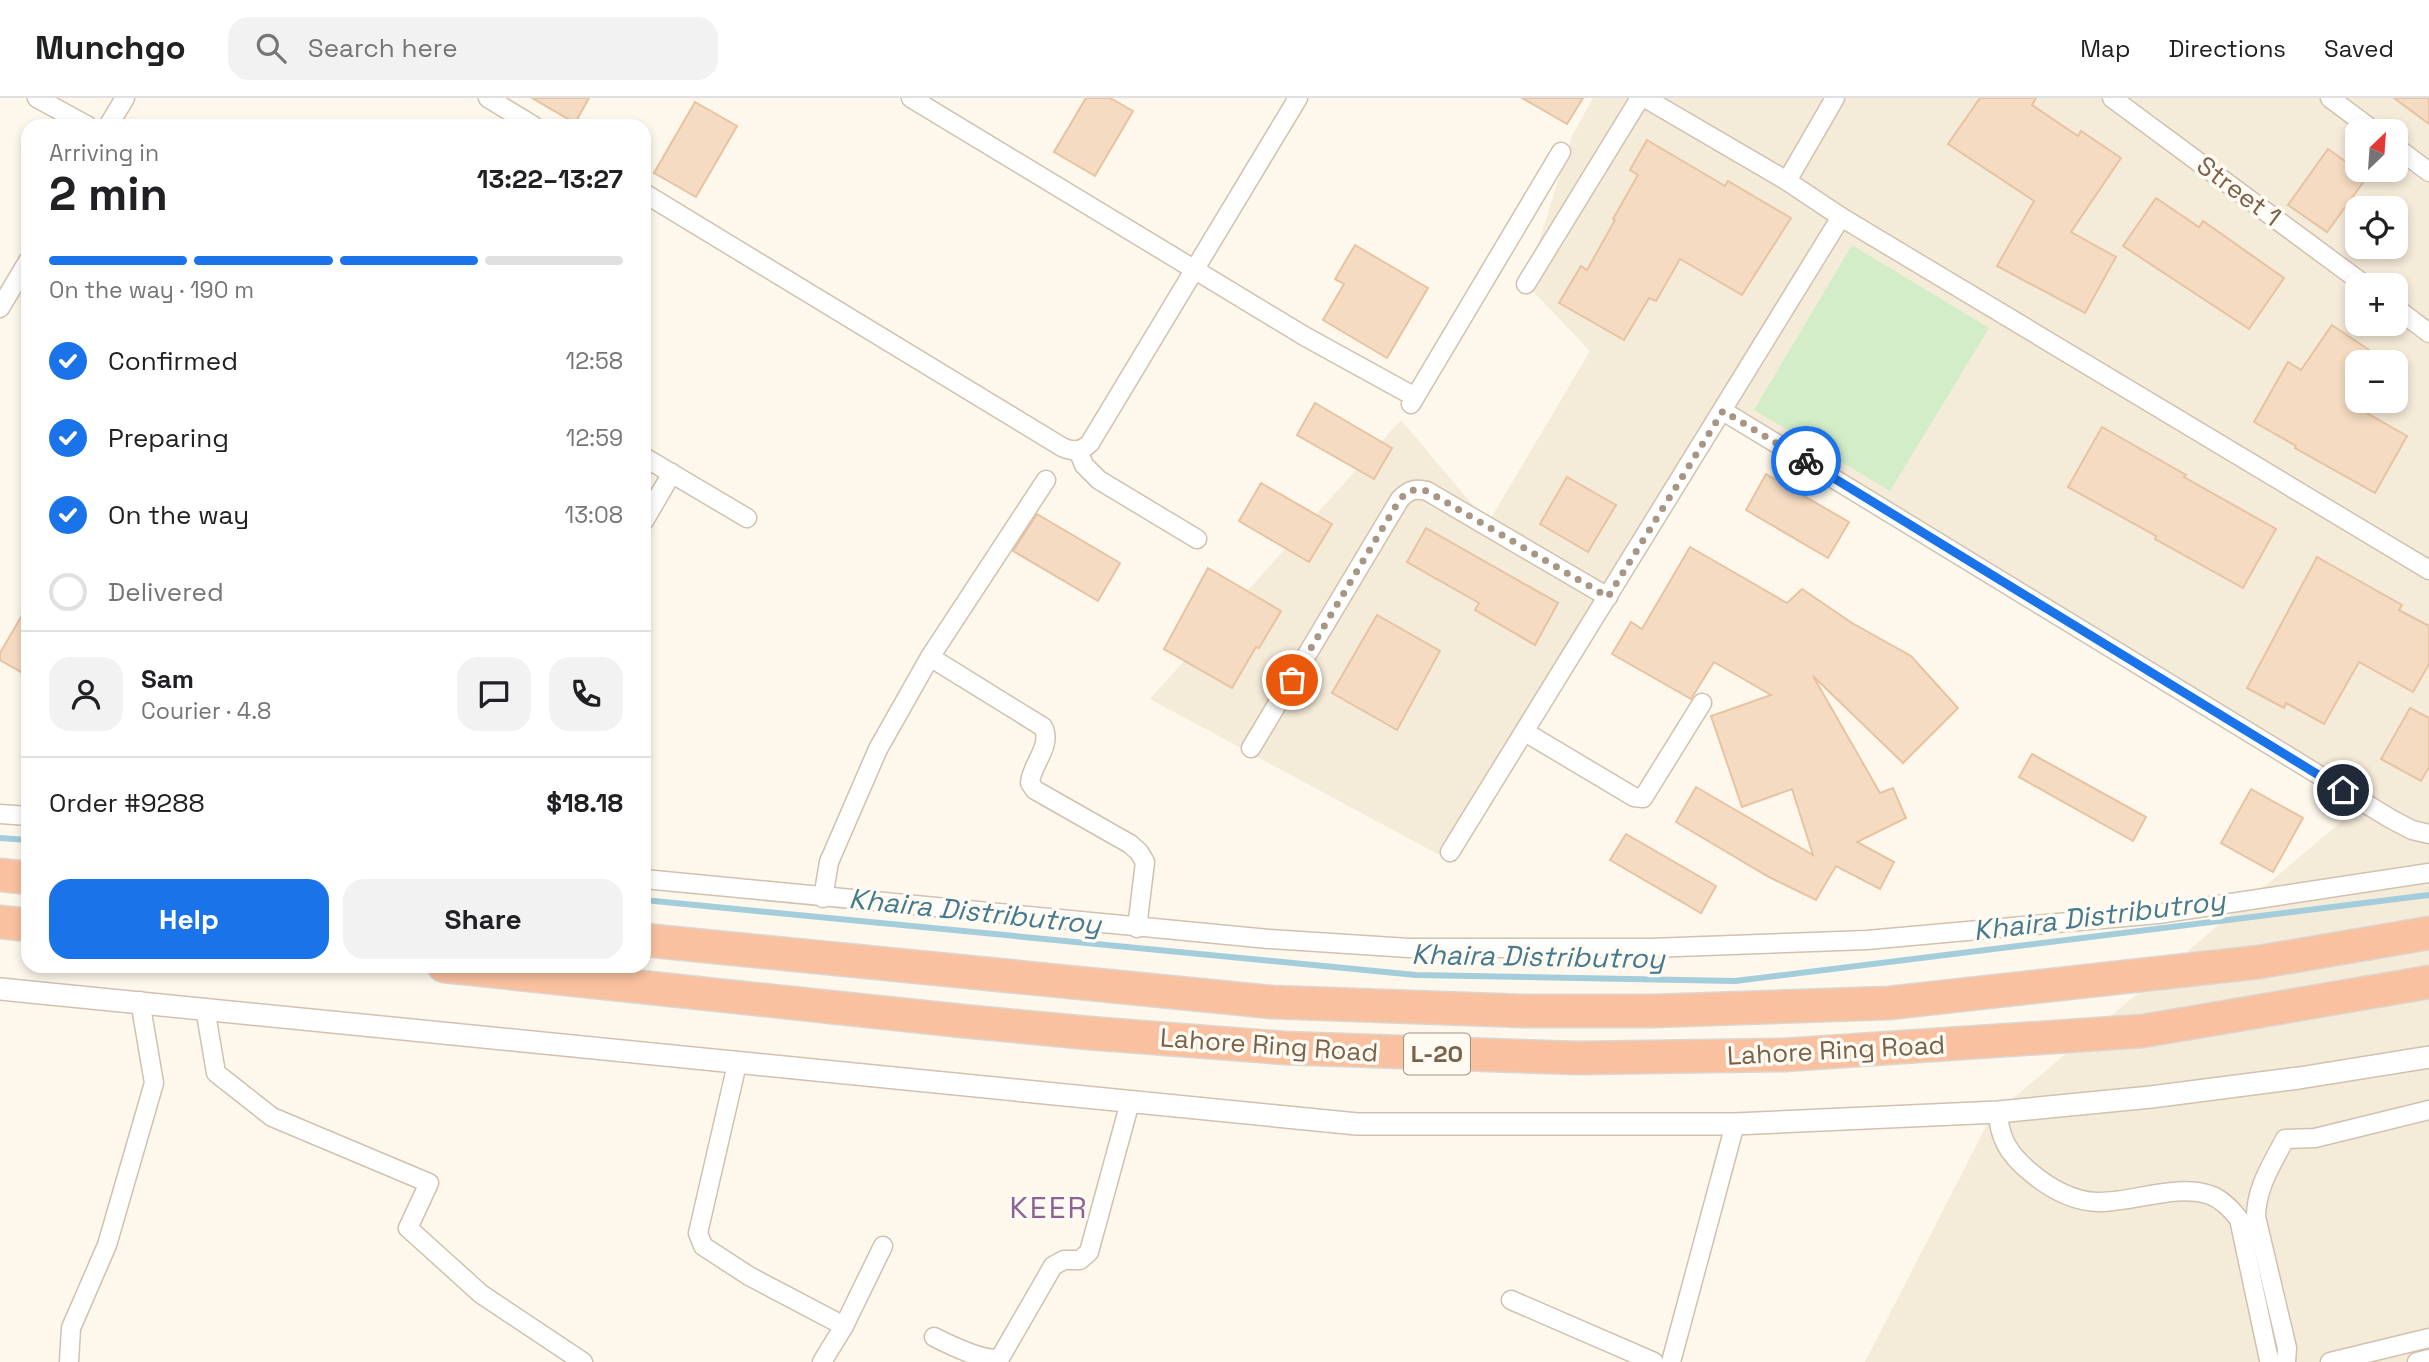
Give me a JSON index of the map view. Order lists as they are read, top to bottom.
{
  "streets": {
    "highway": ["Lahore Ring Road", "L-20"],
    "street": ["Street 1"]
  },
  "districts": ["KEER"],
  "water": ["Khaira Distributroy"],
  "north": "top right",
  "page": {
    "header": "Munchgo",
    "search": "Search here",
    "nav": ["Map", "Directions", "Saved"],
    "map_buttons": ["+", "−"],
    "heading": ["2 min", "Arriving in", "13:22–13:27"],
    "panel": [
      "Sam",
      "Courier · 4.8",
      "Order #9288",
      "$18.18"
    ],
    "bar": "On the way · 190 m",
    "list": [
      ["Confirmed", "12:58"],
      ["Preparing", "12:59"],
      ["On the way", "13:08"],
      "Delivered"
    ],
    "buttons": ["Help", "Share"]
  }
}
